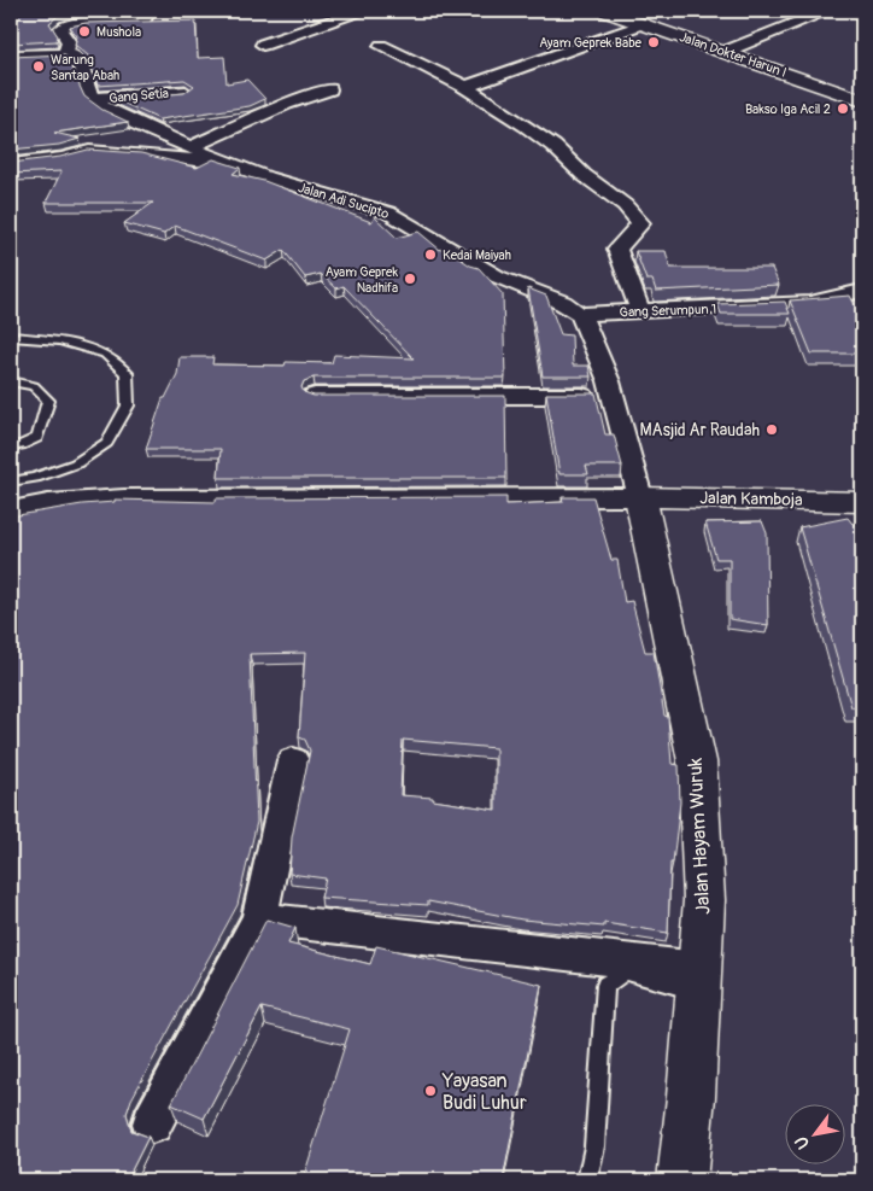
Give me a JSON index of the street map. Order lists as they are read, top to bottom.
{
  "streets": {
    "street": [
      "Jalan Dokter Harun I",
      "Gang Setia",
      "Jalan Adi Sucipto",
      "Gang Serumpun 1",
      "Jalan Kamboja",
      "Jalan Hayam Wuruk"
    ]
  },
  "crossings": [
    ["Gang Setia", "Jalan Adi Sucipto"],
    ["Jalan Adi Sucipto", "Gang Serumpun 1"],
    ["Jalan Kamboja", "Jalan Hayam Wuruk"]
  ],
  "places": [
    "Mushola",
    "Ayam Geprek Babe",
    "Warung Santap Abah",
    "Bakso Iga Acil 2",
    "Kedai Maiyah",
    "Ayam Geprek Nadhifa",
    "MAsjid Ar Raudah",
    "Yayasan Budi Luhur"
  ],
  "north": "bottom left"
}
